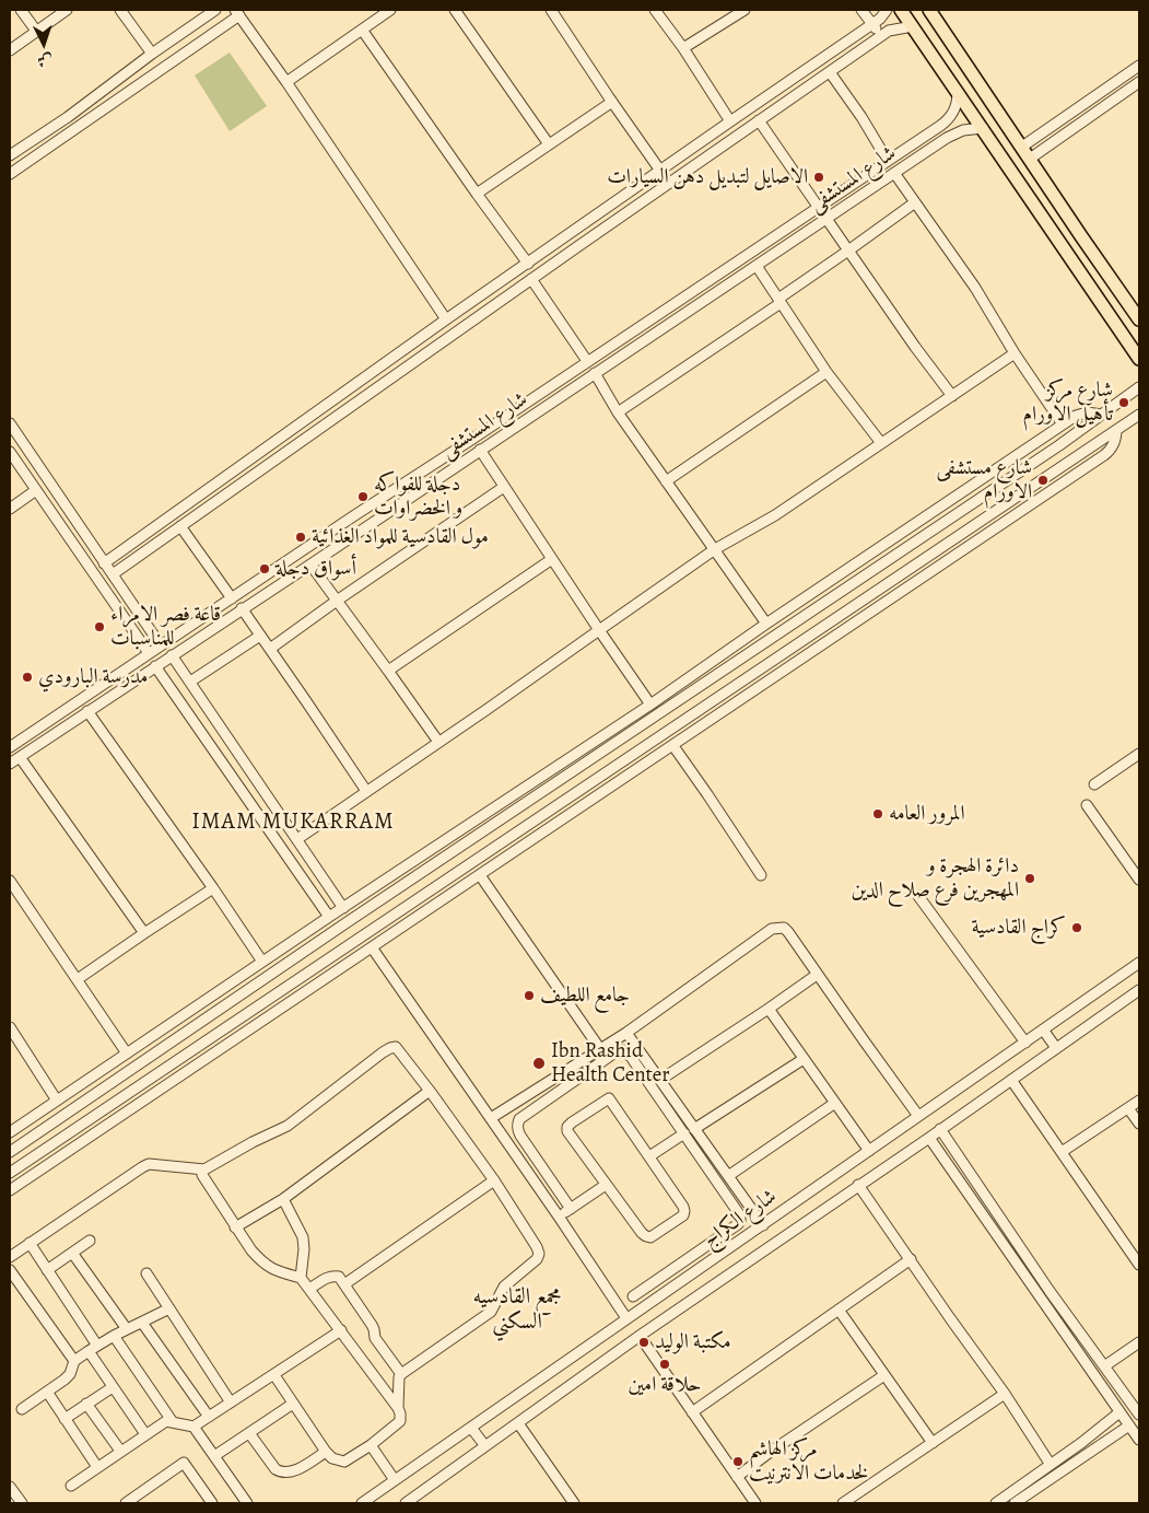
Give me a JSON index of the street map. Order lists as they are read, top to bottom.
{
  "streets": {
    "street": ["شارع المستشفى", "شارع الكراج"]
  },
  "districts": ["IMAM MUKARRAM", "مجمع القادسيه السكني"],
  "places": [
    "الاصايل لتبديل دهن السيارات",
    "شارع مركز تأهيل الاورام",
    "شارع مستشفى الاورام",
    "دجلة للفواكه و الخضراوات",
    "مول القادسية للمواد الغذائية",
    "أسواق دجلة",
    "قاعة فصر الامراء للمناسبات",
    "مدرسة البارودي",
    "المرور العامه",
    "دائرة الهجرة و المهجرين فرع صلاح الدين",
    "كراج القادسية",
    "جامع اللطیف",
    "Ibn Rashid Health Center",
    "مكتبة الوليد",
    "حلاقة امين",
    "مركز الهاشم لخدمات الانترنيت"
  ],
  "north": "bottom"
}
